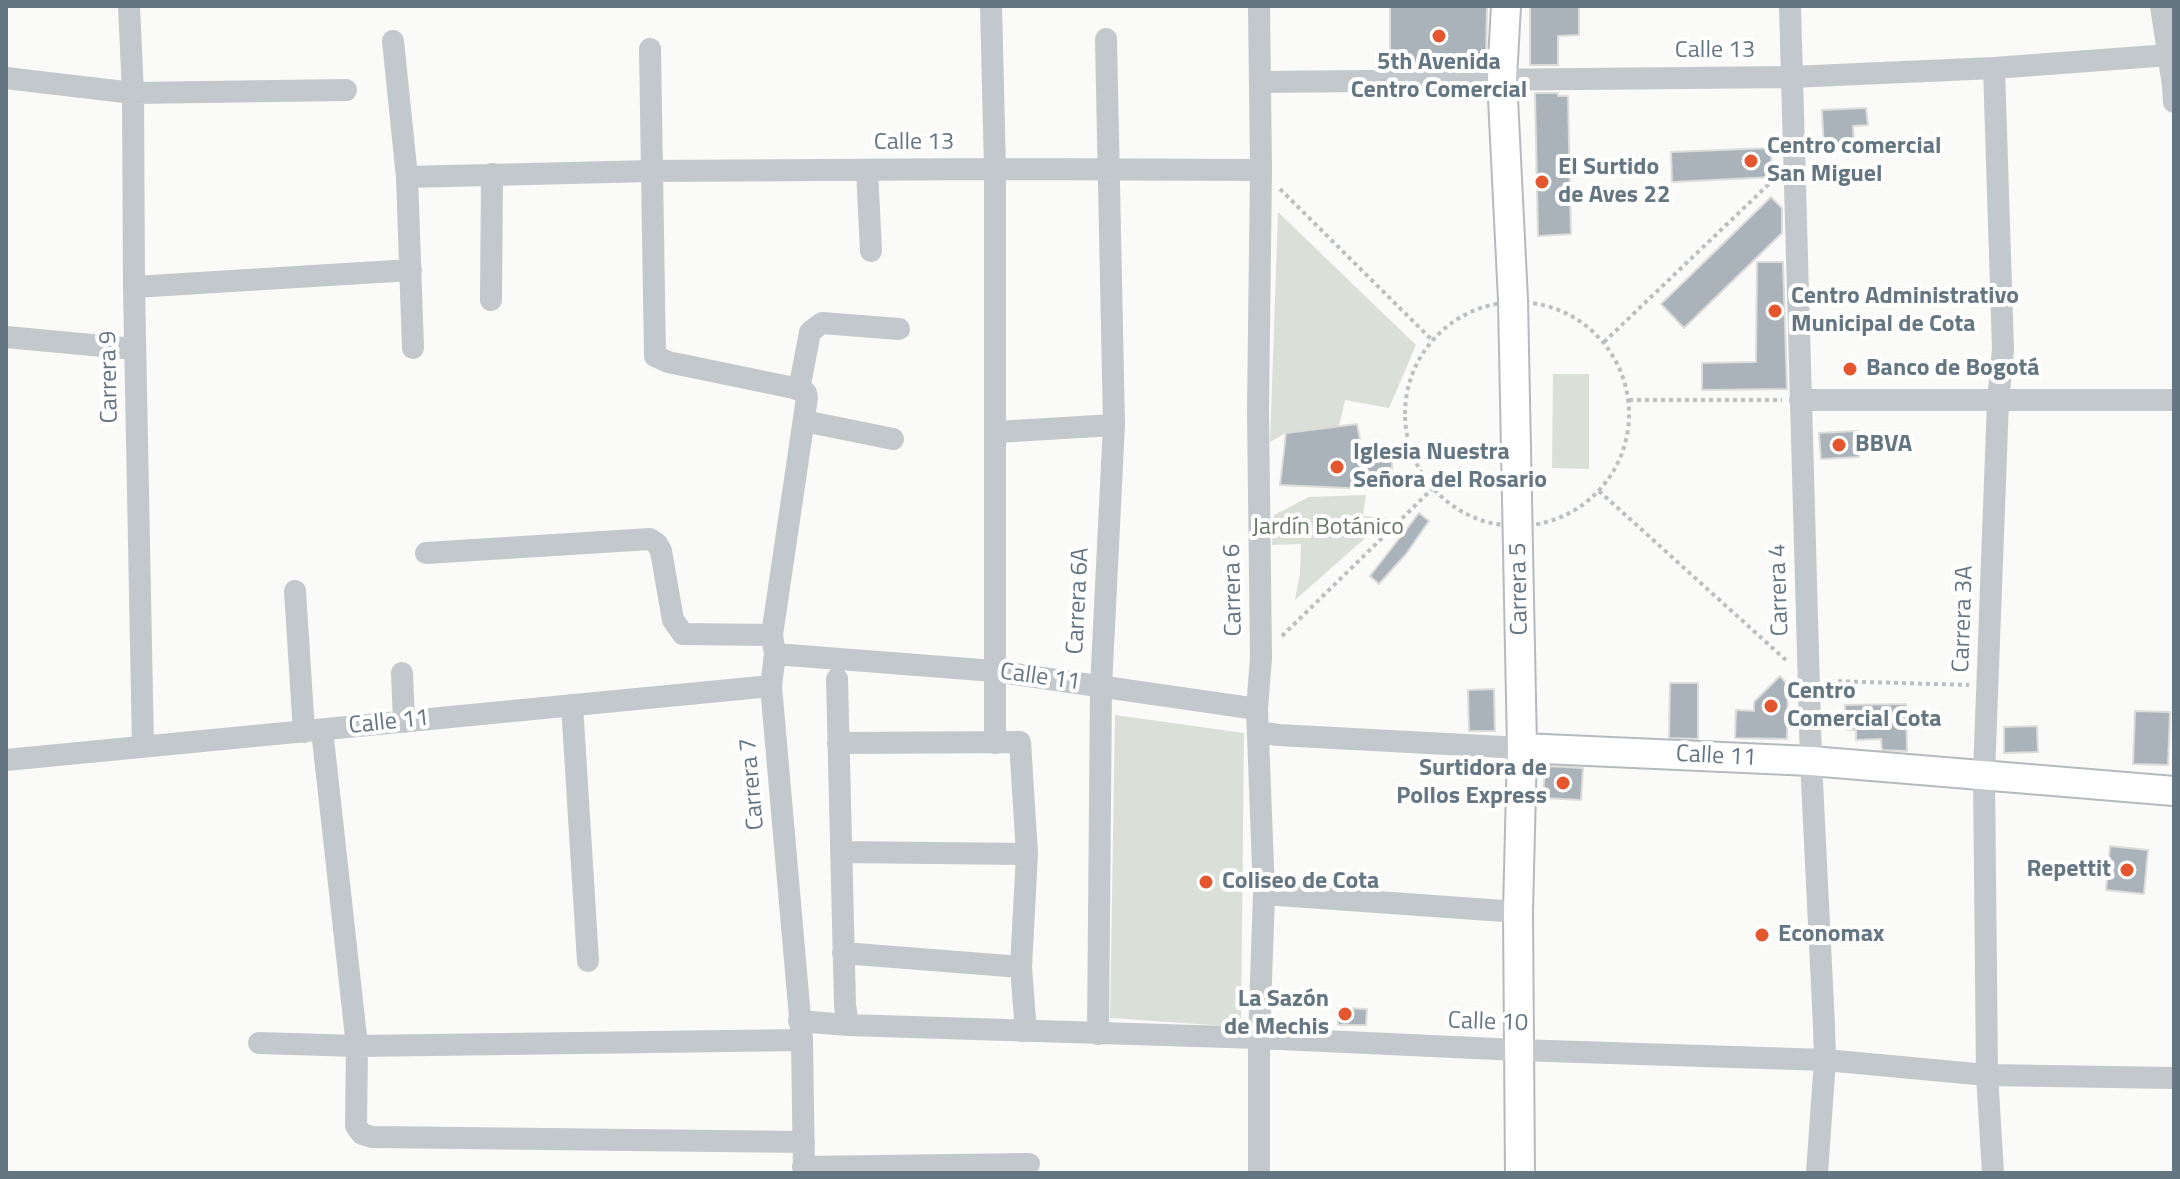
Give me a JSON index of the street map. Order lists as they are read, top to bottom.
{
  "streets": {
    "main road": ["Carrera 5", "Calle 11"],
    "street": [
      "Calle 13",
      "Carrera 9",
      "Carrera 6",
      "Carrera 4",
      "Carrera 6A",
      "Carrera 3A",
      "Carrera 7",
      "Calle 10"
    ]
  },
  "crossings": [
    ["Calle 13", "Carrera 5"],
    ["Calle 13", "Carrera 6"],
    ["Calle 13", "Carrera 4"],
    ["Calle 13", "Carrera 6A"],
    ["Calle 13", "Carrera 3A"],
    ["Carrera 9", "Calle 11"],
    ["Carrera 5", "Calle 11"],
    ["Carrera 5", "Calle 10"],
    ["Carrera 6", "Calle 11"],
    ["Carrera 6", "Calle 10"],
    ["Carrera 4", "Calle 11"],
    ["Carrera 4", "Calle 10"],
    ["Carrera 6A", "Calle 11"],
    ["Carrera 6A", "Calle 10"],
    ["Carrera 3A", "Calle 11"],
    ["Carrera 3A", "Calle 10"],
    ["Calle 11", "Carrera 7"],
    ["Carrera 7", "Calle 10"]
  ],
  "parks": ["Jardín Botánico"],
  "places": [
    "5th Avenida Centro Comercial",
    "Centro comercial San Miguel",
    "El Surtido de Aves 22",
    "Centro Administrativo Municipal de Cota",
    "Banco de Bogotá",
    "BBVA",
    "Iglesia Nuestra Señora del Rosario",
    "Centro Comercial Cota",
    "Surtidora de Pollos Express",
    "Repettit",
    "Coliseo de Cota",
    "Economax",
    "La Sazón de Mechis"
  ]
}
